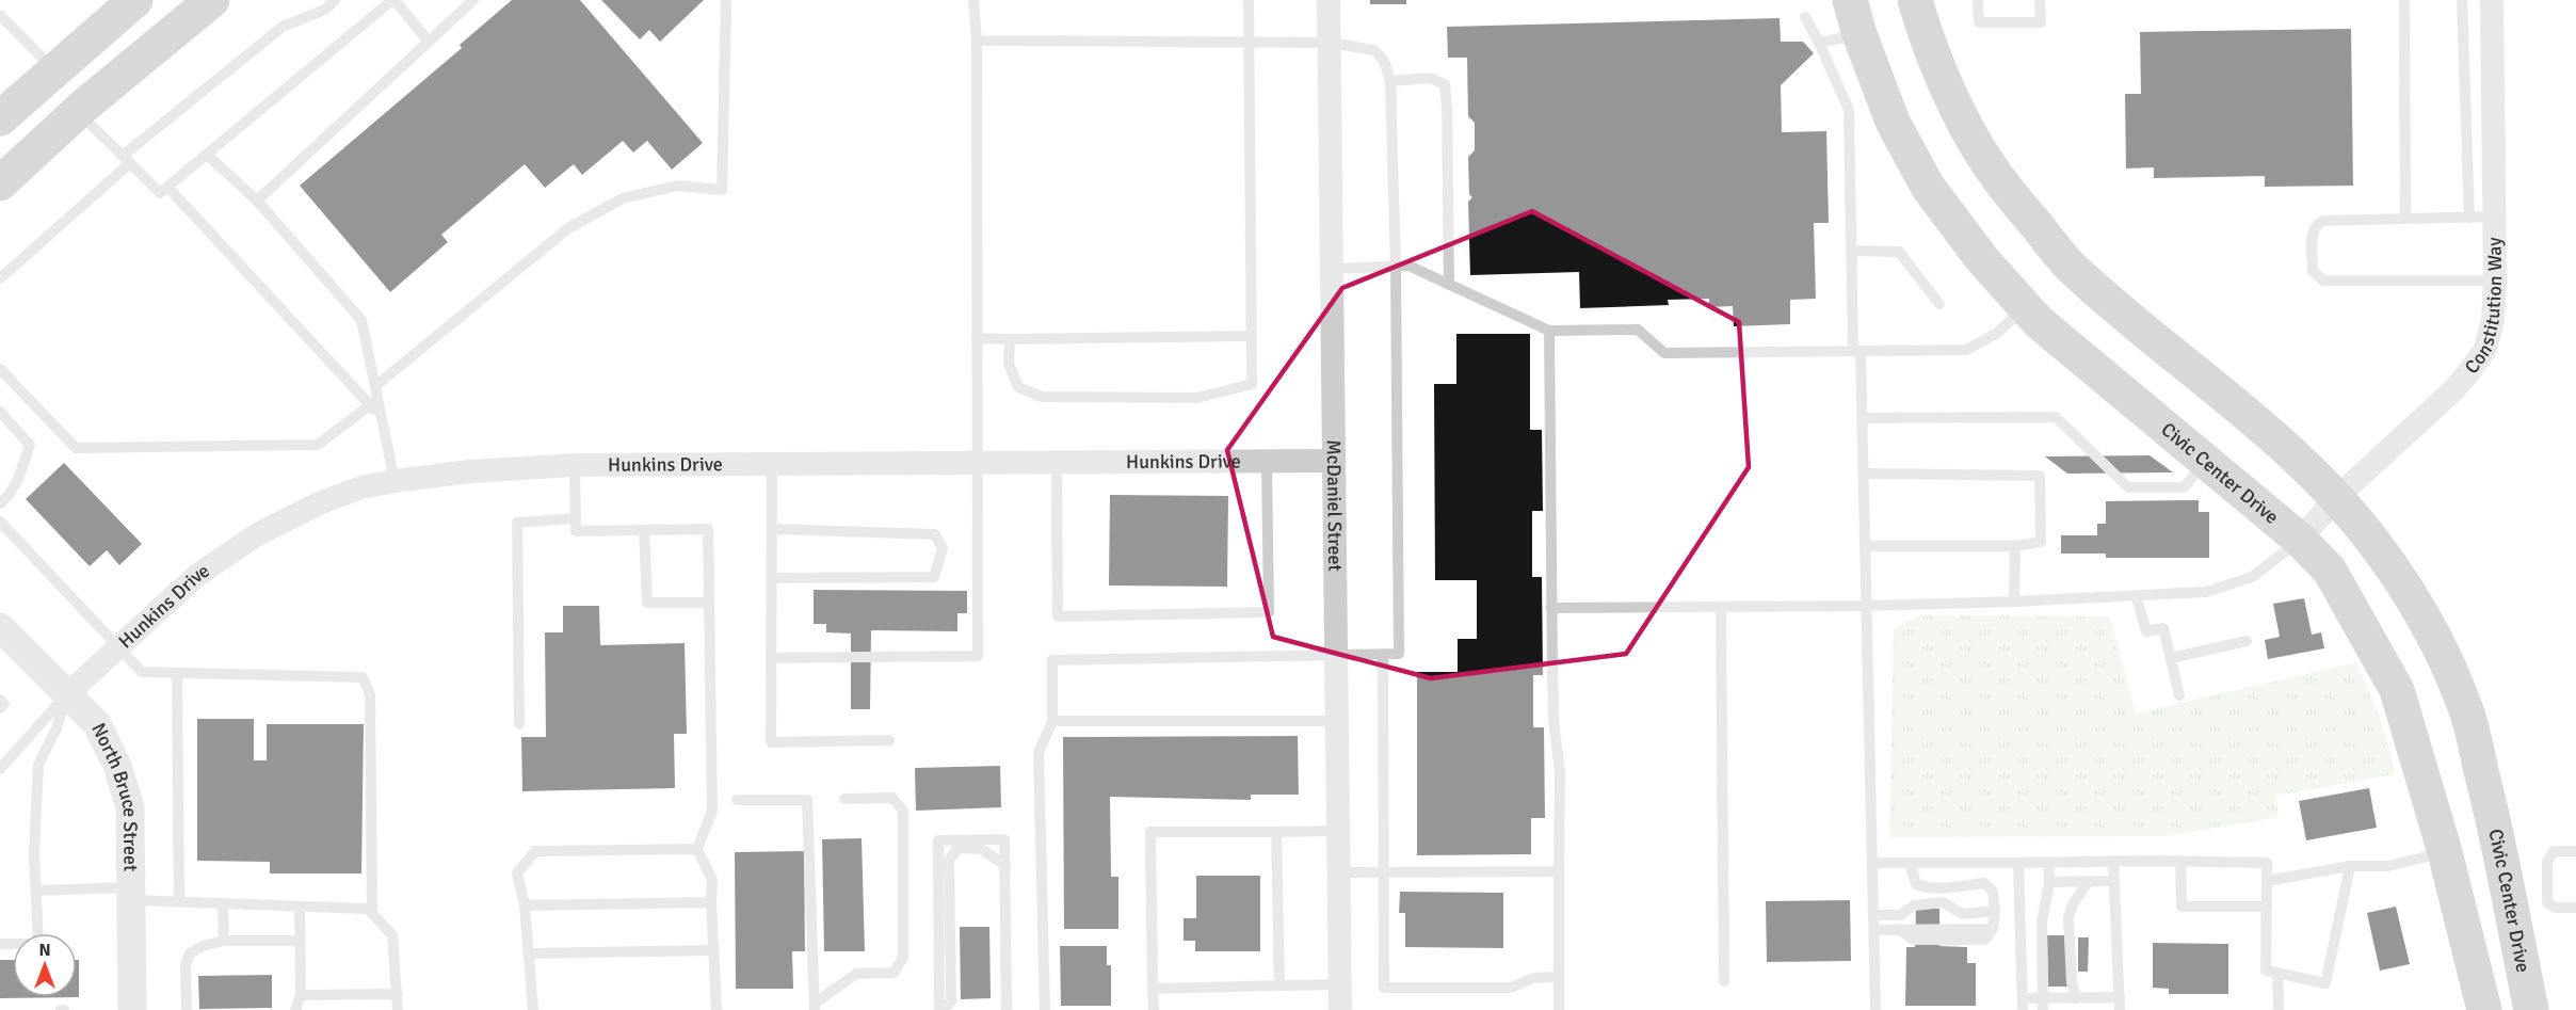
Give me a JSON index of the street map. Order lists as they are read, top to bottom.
{
  "streets": {
    "main road": ["Civic Center Drive"],
    "street": [
      "Constitution Way",
      "Hunkins Drive",
      "McDaniel Street",
      "North Bruce Street"
    ]
  },
  "crossings": [
    ["Constitution Way", "Civic Center Drive"],
    ["Hunkins Drive", "McDaniel Street"],
    ["Hunkins Drive", "North Bruce Street"]
  ],
  "north": "top"
}
